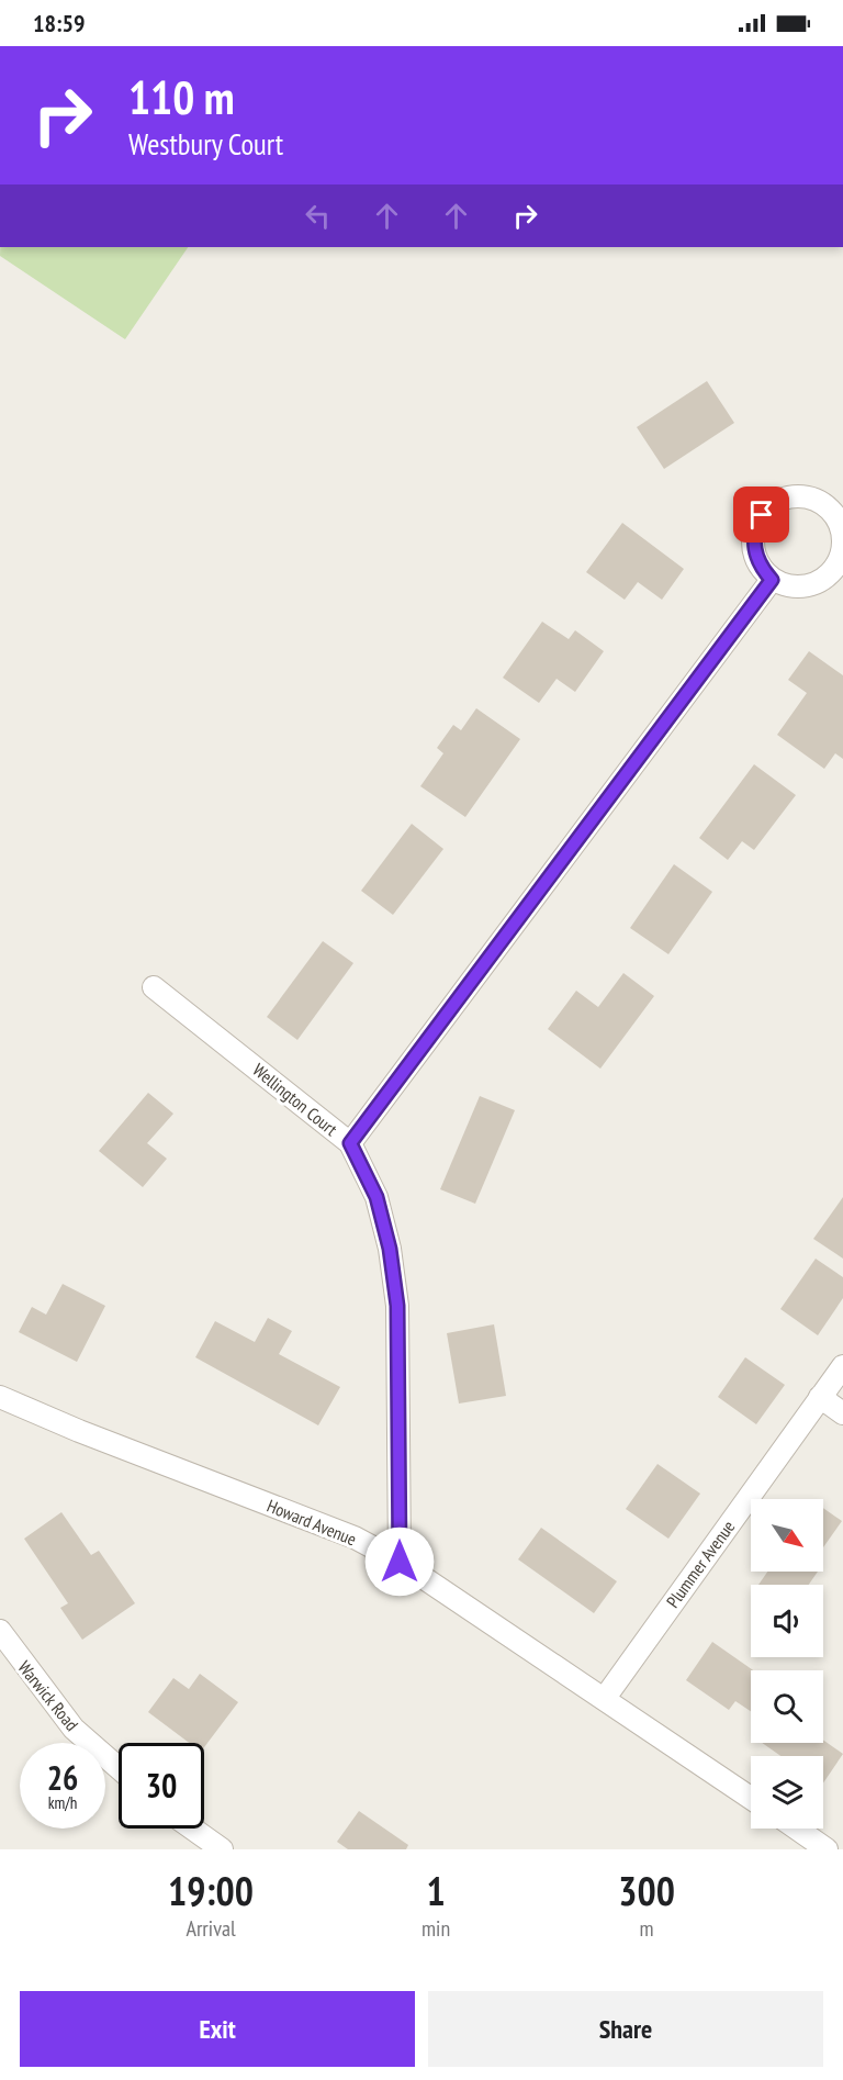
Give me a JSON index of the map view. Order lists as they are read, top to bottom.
{
  "streets": {
    "street": [
      "Wellington Court",
      "Howard Avenue",
      "Plummer Avenue",
      "Warwick Road"
    ]
  },
  "crossings": [
    ["Wellington Court", "Howard Avenue"],
    ["Howard Avenue", "Plummer Avenue"]
  ],
  "north": "bottom right",
  "page": {
    "status": "18:59",
    "turn": ["110 m", "Westbury Court"],
    "speed": "26 km/h",
    "limit": "30",
    "eta": [
      "19:00",
      "Arrival",
      "1",
      "min",
      "300",
      "m"
    ],
    "buttons": ["Exit", "Share"]
  }
}
